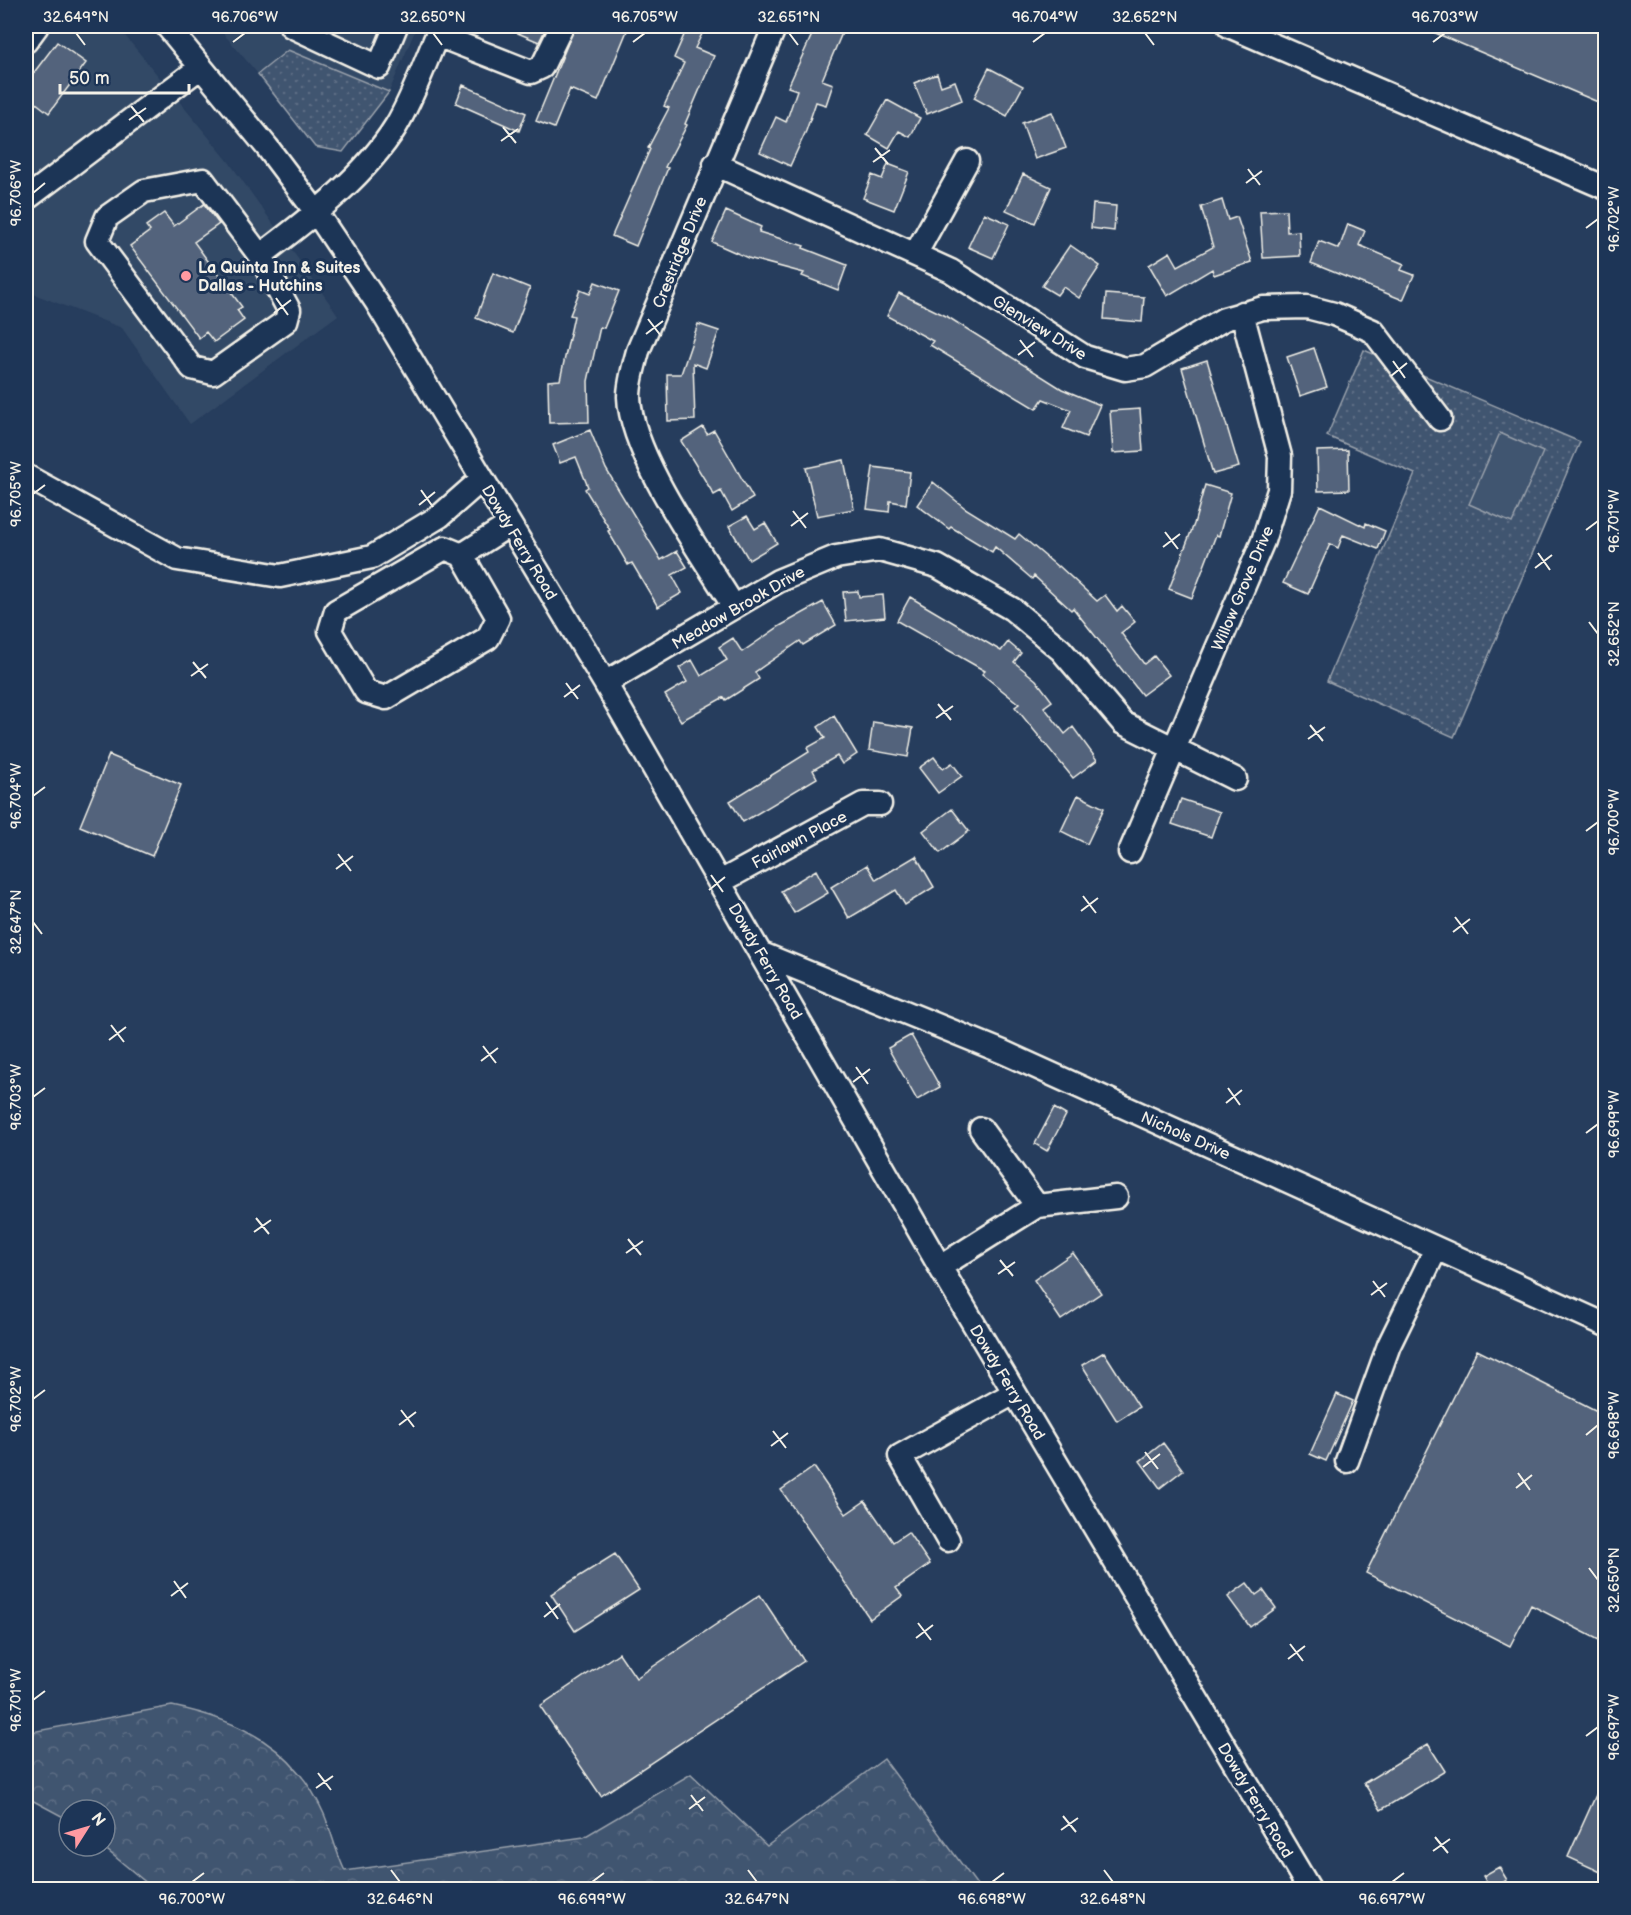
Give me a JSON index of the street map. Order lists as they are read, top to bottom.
{
  "streets": {
    "street": [
      "Crestridge Drive",
      "Glenview Drive",
      "Dowdy Ferry Road",
      "Willow Grove Drive",
      "Meadow Brook Drive",
      "Fairlawn Place",
      "Nichols Drive"
    ]
  },
  "crossings": [
    ["Crestridge Drive", "Glenview Drive"],
    ["Crestridge Drive", "Meadow Brook Drive"],
    ["Glenview Drive", "Willow Grove Drive"],
    ["Dowdy Ferry Road", "Meadow Brook Drive"],
    ["Dowdy Ferry Road", "Fairlawn Place"],
    ["Dowdy Ferry Road", "Nichols Drive"],
    ["Willow Grove Drive", "Meadow Brook Drive"]
  ],
  "places": ["La Quinta Inn & Suites Dallas - Hutchins"],
  "scale_bar": "50 m",
  "north": "top right",
  "coordinates": [
    "32.649°N",
    "96.706°W",
    "32.650°N",
    "96.705°W",
    "32.651°N",
    "96.704°W",
    "32.652°N",
    "96.703°W",
    "96.702°W",
    "96.701°W",
    "96.700°W",
    "32.647°N",
    "96.699°W",
    "96.698°W",
    "96.697°W",
    "32.646°N",
    "32.648°N"
  ]
}
